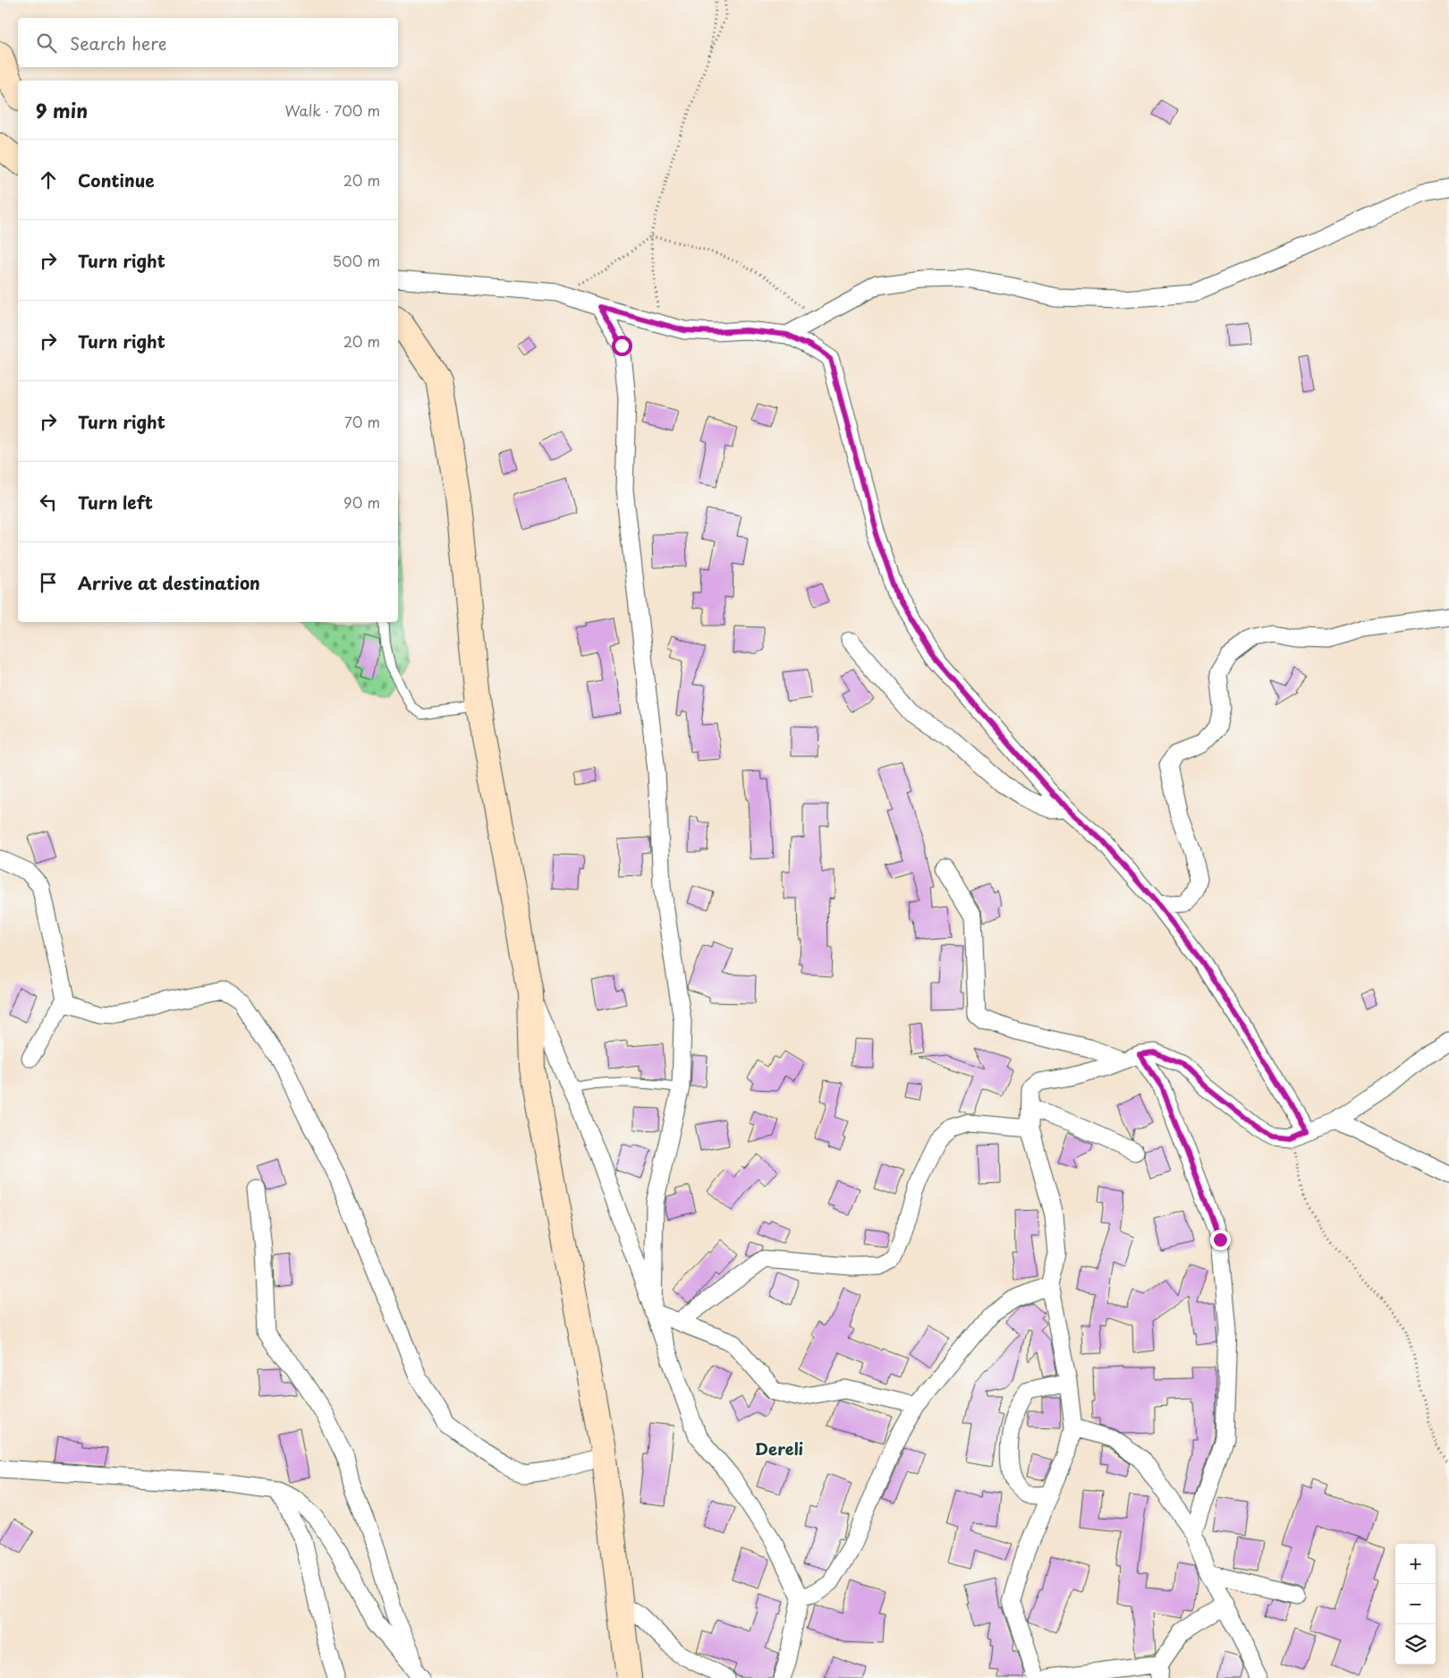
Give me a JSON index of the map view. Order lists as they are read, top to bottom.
{
  "districts": ["Dereli"],
  "page": {
    "search": "Search here",
    "heading": ["9 min", "Walk · 700 m"],
    "list": [
      ["Continue", "20 m"],
      ["Turn right", "500 m"],
      ["Turn right", "20 m"],
      ["Turn right", "70 m"],
      ["Turn left", "90 m"],
      "Arrive at destination"
    ],
    "map_buttons": ["+", "−"]
  }
}
